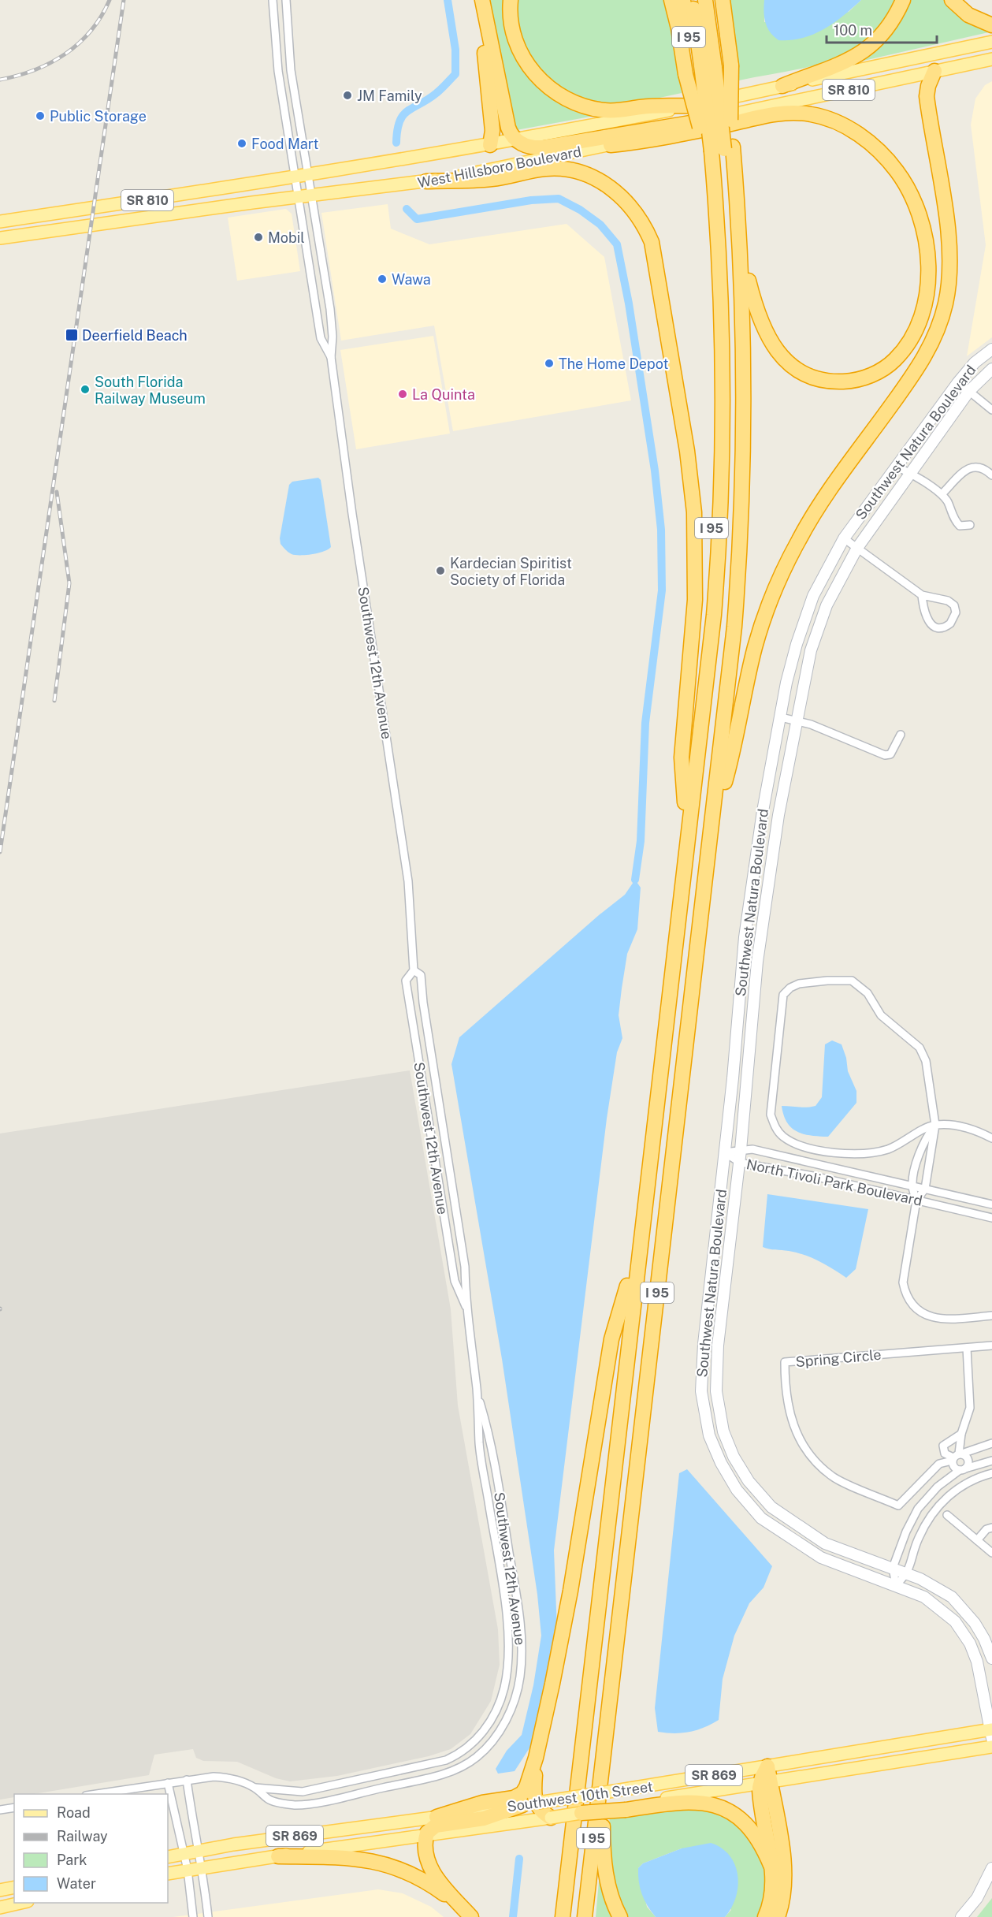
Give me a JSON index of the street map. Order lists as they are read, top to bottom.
{
  "streets": {
    "highway": ["I 95"],
    "main road": [
      "SR 810",
      "West Hillsboro Boulevard",
      "SR 869",
      "Southwest 10th Street"
    ],
    "street": [
      "Southwest Natura Boulevard",
      "Southwest 12th Avenue",
      "North Tivoli Park Boulevard",
      "Spring Circle"
    ]
  },
  "crossings": [
    ["I 95", "West Hillsboro Boulevard"],
    ["West Hillsboro Boulevard", "Southwest 12th Avenue"],
    ["Southwest Natura Boulevard", "North Tivoli Park Boulevard"],
    ["Southwest Natura Boulevard", "Southwest 10th Street"]
  ],
  "places": {
    "other": [
      "JM Family",
      "Public Storage",
      "Food Mart",
      "Mobil",
      "Wawa",
      "The Home Depot",
      "South Florida Railway Museum",
      "La Quinta",
      "Kardecian Spiritist Society of Florida"
    ],
    "transit": ["Deerfield Beach"]
  },
  "legend": [
    "Road",
    "Railway",
    "Park",
    "Water"
  ],
  "scale_bar": "100 m"
}
